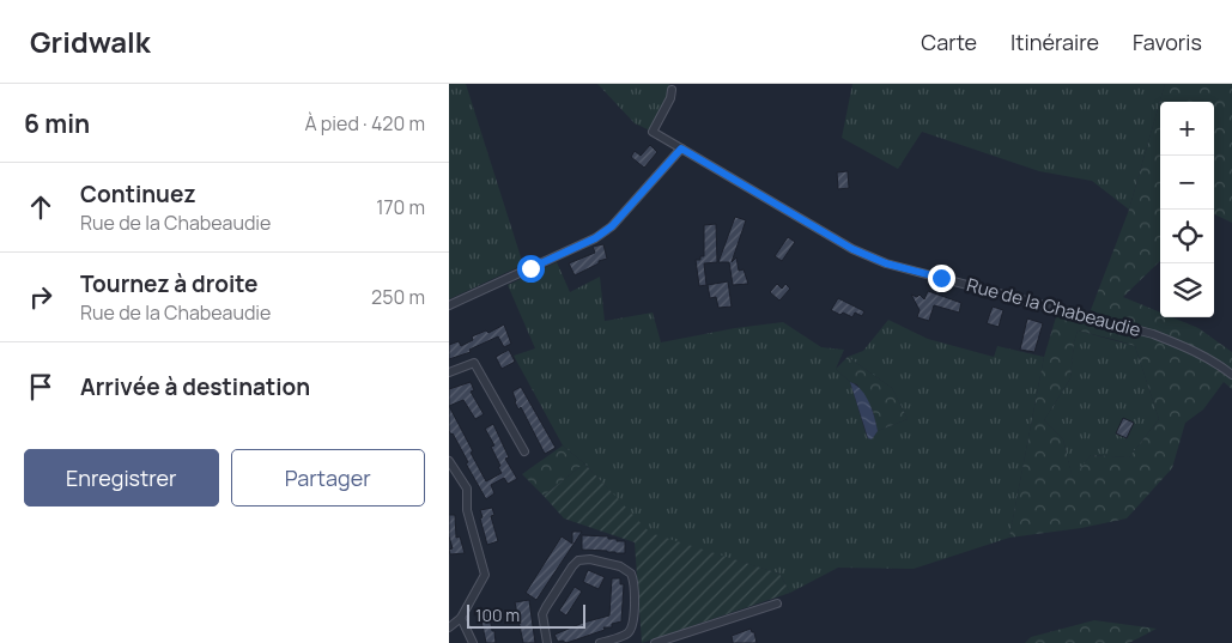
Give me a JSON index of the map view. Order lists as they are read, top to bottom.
{
  "streets": {
    "street": ["Rue de la Chabeaudie"]
  },
  "scale_bar": "100 m",
  "page": {
    "header": "Gridwalk",
    "nav": ["Carte", "Itinéraire", "Favoris"],
    "heading": ["6 min", "À pied · 420 m"],
    "map_buttons": ["+", "−"],
    "list": [
      ["Continuez", "Rue de la Chabeaudie", "170 m"],
      ["Tournez à droite", "Rue de la Chabeaudie", "250 m"],
      "Arrivée à destination"
    ],
    "buttons": ["Enregistrer", "Partager"],
    "scale": "100 m"
  }
}
